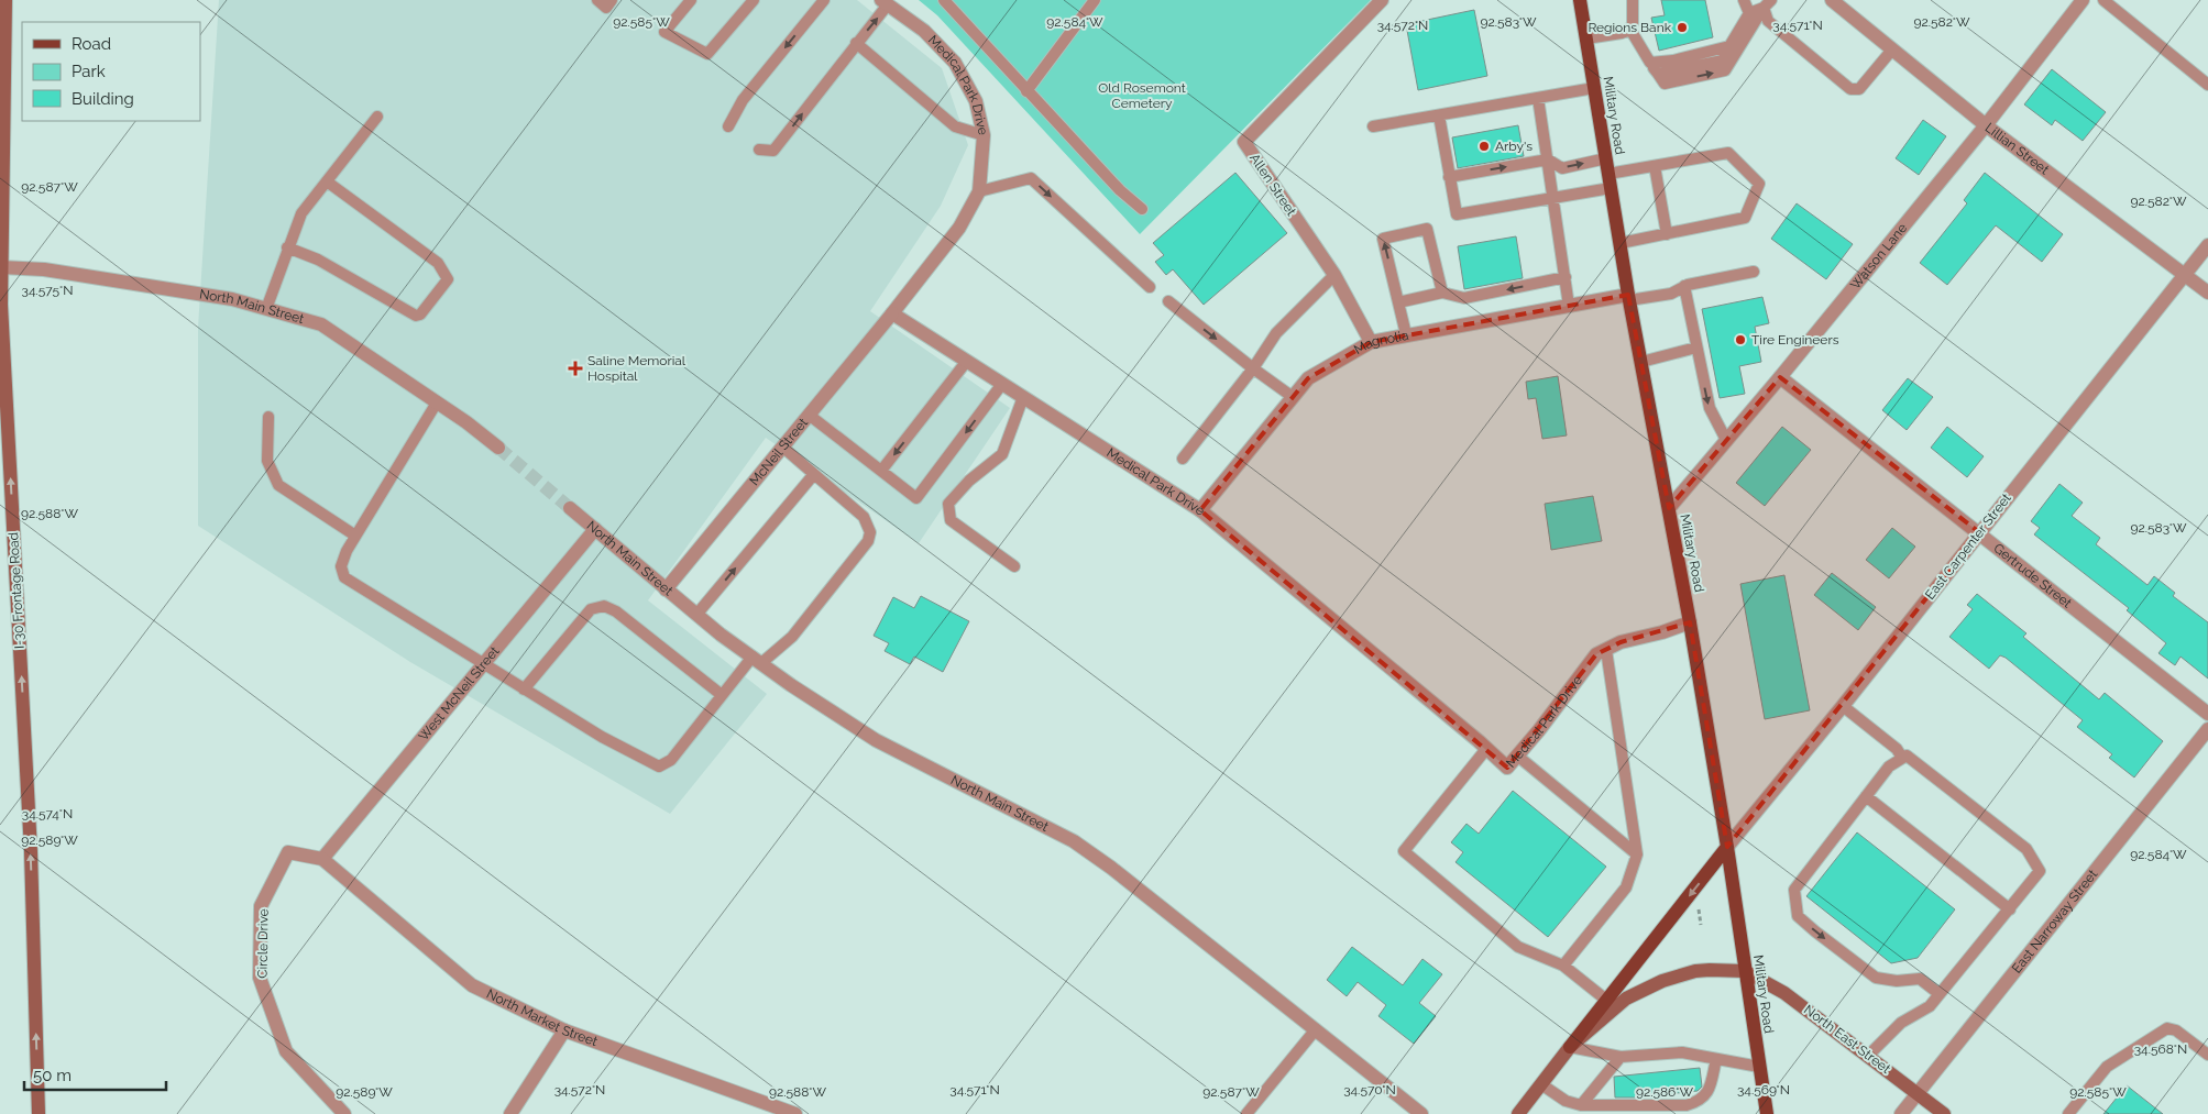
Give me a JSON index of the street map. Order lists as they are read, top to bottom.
{
  "streets": {
    "main road": ["Military Road", "I-30 Frontage Road", "North East Street"],
    "street": [
      "Medical Park Drive",
      "Lillian Street",
      "Allen Street",
      "Watson Lane",
      "North Main Street",
      "Magnolia",
      "McNeil Street",
      "East Carpenter Street",
      "Gertrude Street",
      "West McNeil Street",
      "East Narroway Street",
      "Circle Drive",
      "North Market Street"
    ]
  },
  "crossings": [
    ["Medical Park Drive", "Military Road"],
    ["Medical Park Drive", "Magnolia"],
    ["Medical Park Drive", "McNeil Street"],
    ["Military Road", "Watson Lane"],
    ["Military Road", "Magnolia"],
    ["Military Road", "East Carpenter Street"],
    ["Military Road", "North East Street"],
    ["Lillian Street", "Watson Lane"],
    ["Lillian Street", "East Carpenter Street"],
    ["Allen Street", "Magnolia"],
    ["Watson Lane", "Gertrude Street"],
    ["North Main Street", "McNeil Street"],
    ["North Main Street", "I-30 Frontage Road"],
    ["North Main Street", "West McNeil Street"],
    ["East Carpenter Street", "Gertrude Street"],
    ["West McNeil Street", "Circle Drive"],
    ["West McNeil Street", "North Market Street"],
    ["East Narroway Street", "North East Street"],
    ["Circle Drive", "North Market Street"]
  ],
  "one_way": ["I-30 Frontage Road"],
  "parks": ["Old Rosemont Cemetery"],
  "places": {
    "other": ["Regions Bank", "Arby's", "Tire Engineers"],
    "health": ["Saline Memorial Hospital"]
  },
  "legend": ["Road", "Park", "Building"],
  "scale_bar": "50 m",
  "coordinates": [
    "92.585°W",
    "92.584°W",
    "92.583°W",
    "92.582°W",
    "34.572°N",
    "34.571°N",
    "92.587°W",
    "34.575°N",
    "92.588°W",
    "34.574°N",
    "92.589°W",
    "34.568°N",
    "34.570°N",
    "34.569°N",
    "92.586°W"
  ]
}
